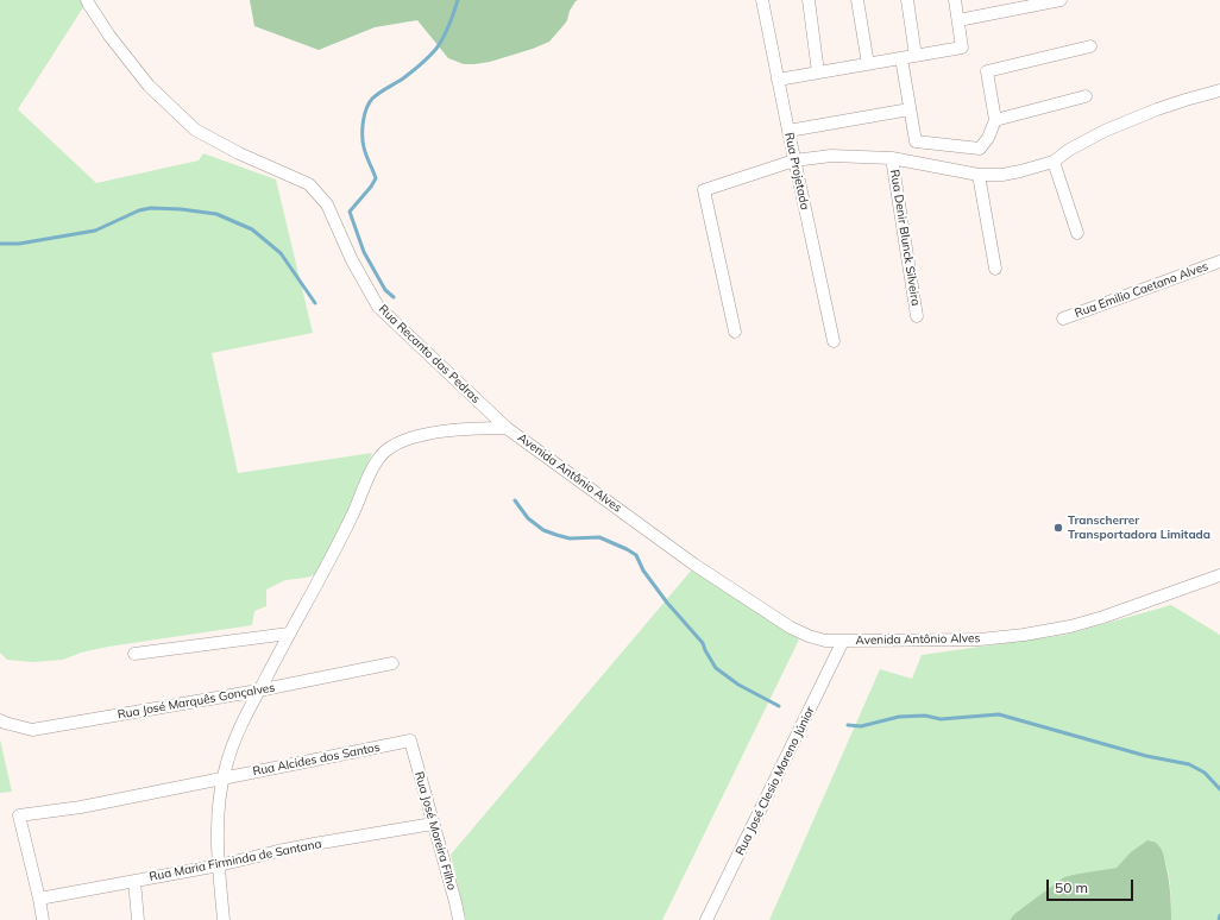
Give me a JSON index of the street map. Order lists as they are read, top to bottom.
{
  "streets": {
    "street": [
      "Rua Projetada",
      "Rua Denir Blunck Silveira",
      "Rua Emilio Caetano Alves",
      "Rua Recanto das Pedras",
      "Avenida Antônio Alves",
      "Rua José Marquês Gonçalves",
      "Rua Alcides dos Santos",
      "Rua José Clesio Moreno Júnior",
      "Rua José Moreira Filho",
      "Rua Maria Firminda de Santana"
    ]
  },
  "crossings": [
    ["Rua Recanto das Pedras", "Avenida Antônio Alves"],
    ["Avenida Antônio Alves", "Rua José Marquês Gonçalves"],
    ["Avenida Antônio Alves", "Rua Alcides dos Santos"],
    ["Avenida Antônio Alves", "Rua José Clesio Moreno Júnior"],
    ["Avenida Antônio Alves", "Rua Maria Firminda de Santana"],
    ["Rua Alcides dos Santos", "Rua José Moreira Filho"],
    ["Rua José Moreira Filho", "Rua Maria Firminda de Santana"]
  ],
  "places": ["Transcherrer Transportadora Limitada"],
  "scale_bar": "50 m"
}
